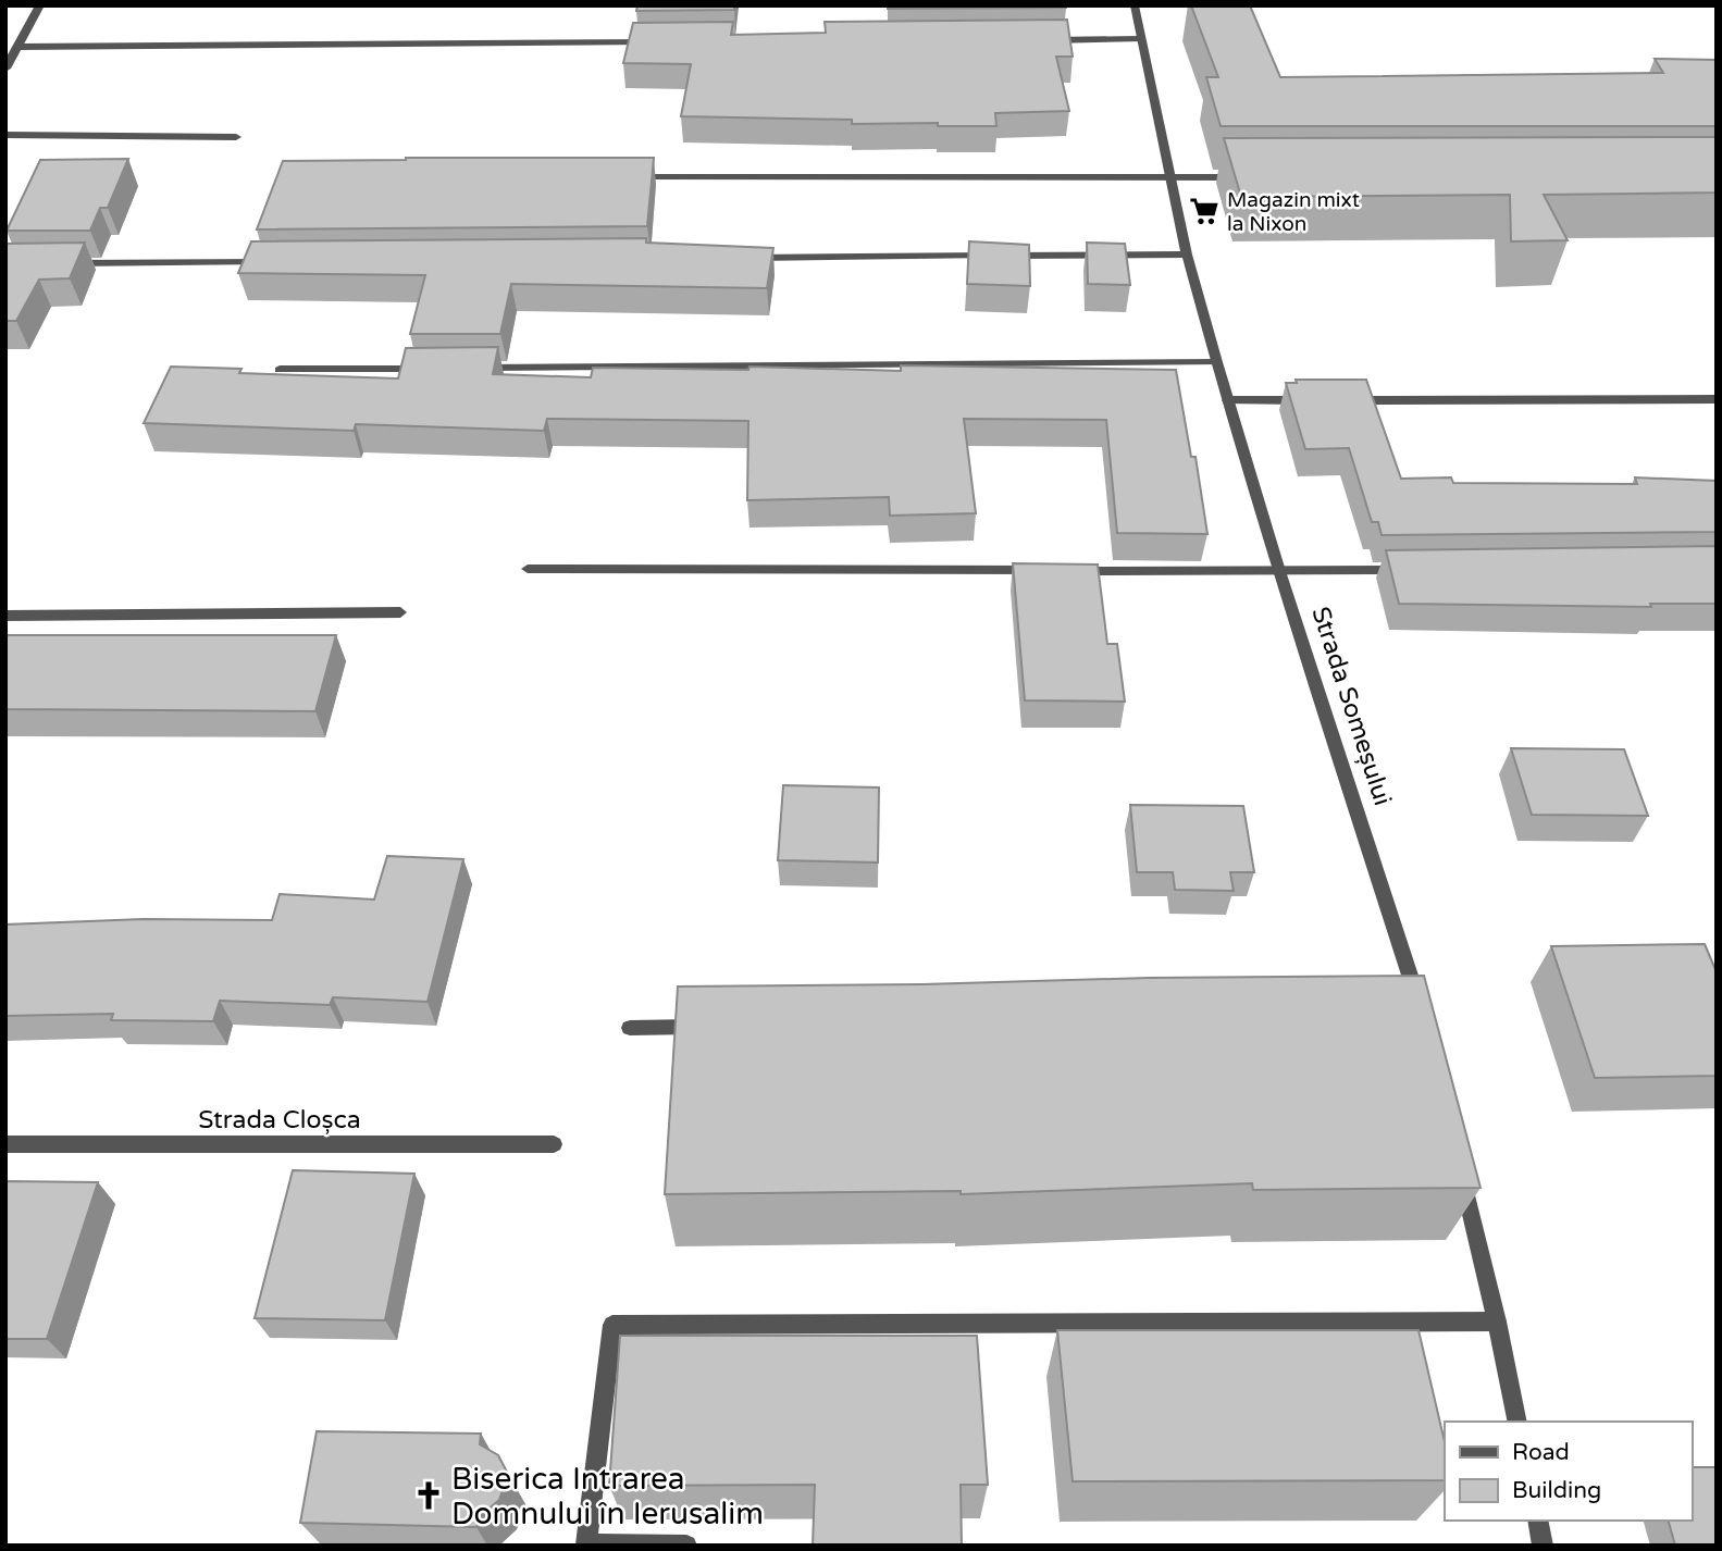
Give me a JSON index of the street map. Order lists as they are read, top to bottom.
{
  "streets": {
    "street": ["Strada Someșului", "Strada Cloșca"]
  },
  "places": {
    "supermarket": ["Magazin mixt la Nixon"],
    "church": ["Biserica Intrarea Domnului în Ierusalim"]
  },
  "legend": ["Road", "Building"]
}
